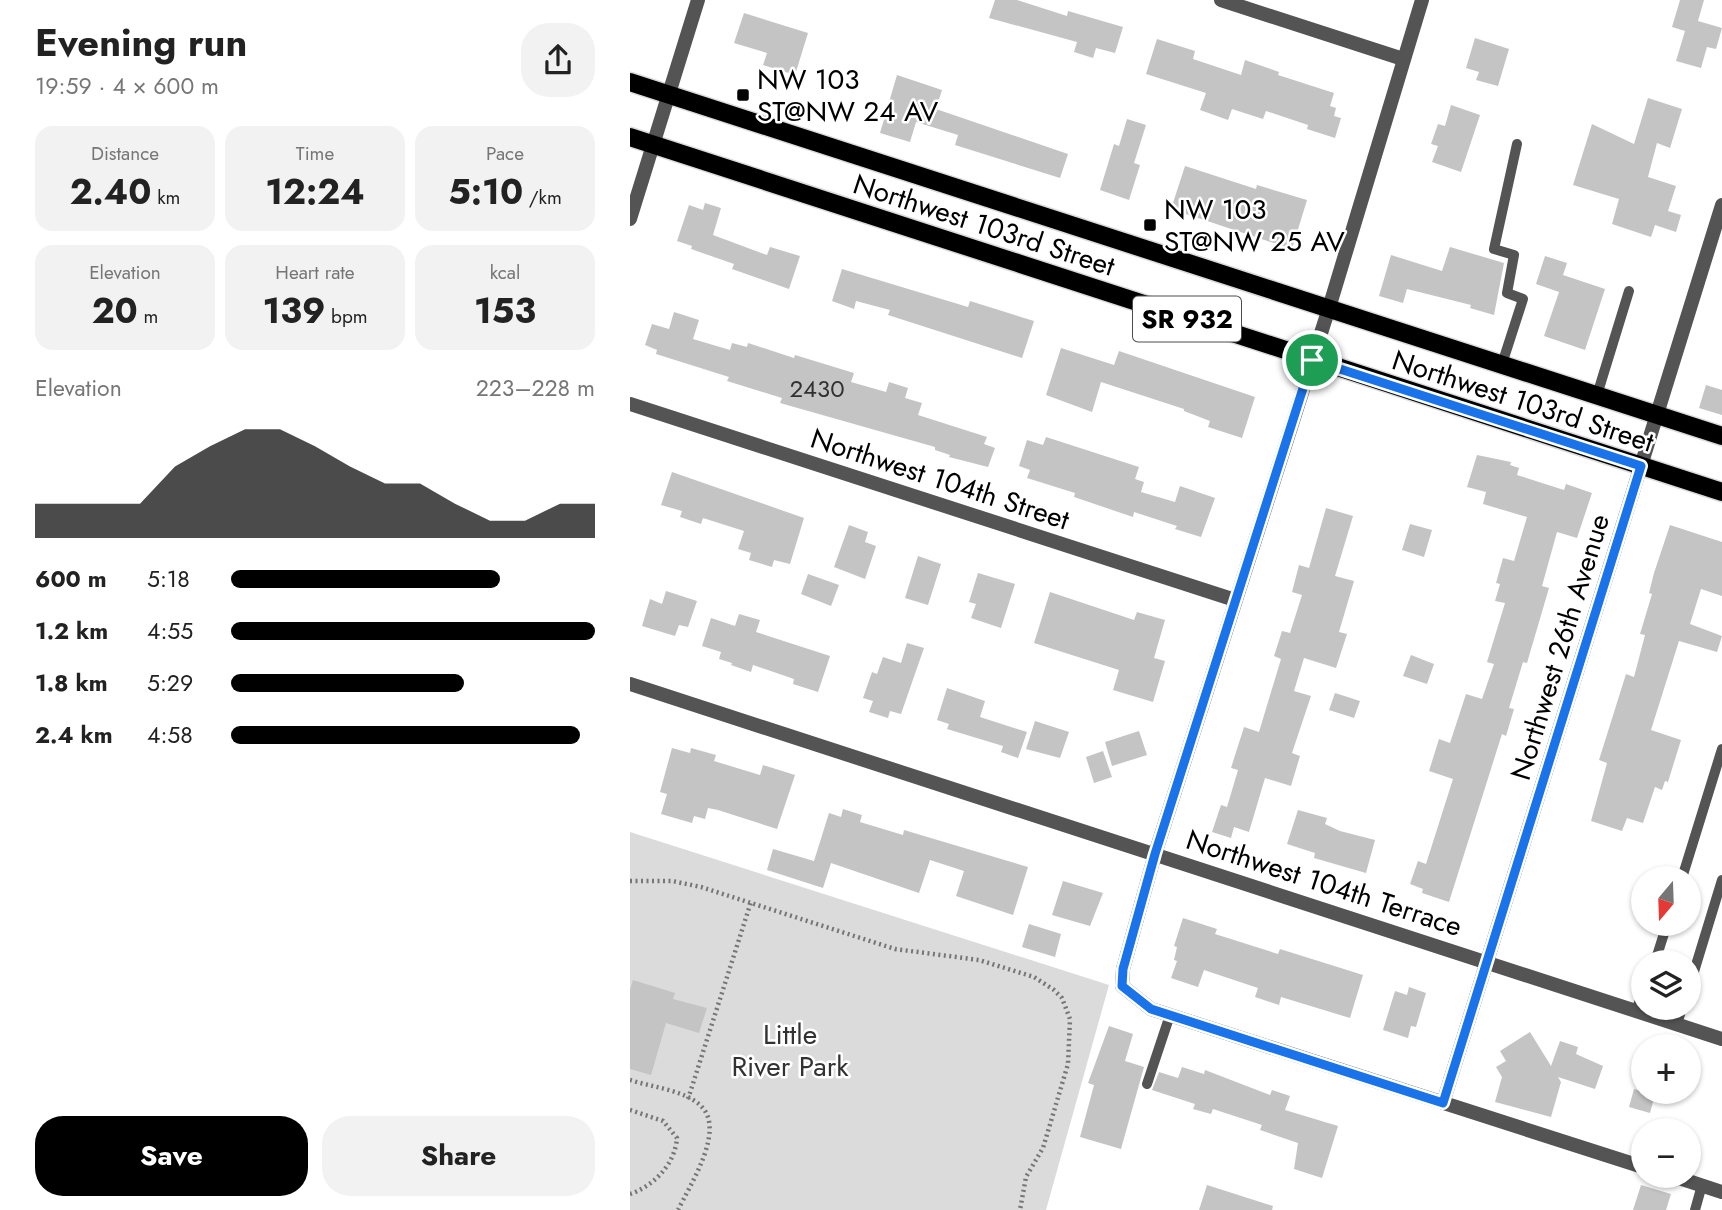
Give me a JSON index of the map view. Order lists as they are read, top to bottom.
{
  "streets": {
    "main road": ["Northwest 103rd Street", "SR 932"],
    "street": ["Northwest 104th Street", "Northwest 26th Avenue", "Northwest 104th Terrace"]
  },
  "crossings": [
    ["Northwest 103rd Street", "Northwest 26th Avenue"],
    ["Northwest 26th Avenue", "Northwest 104th Terrace"]
  ],
  "parks": ["Little River Park"],
  "places": {
    "transit": ["NW 103 ST@NW 24 AV", "NW 103 ST@NW 25 AV"]
  },
  "house_numbers": ["2430"],
  "north": "bottom",
  "page": {
    "heading": ["Evening run", "19:59 · 4 × 600 m"],
    "stats": [
      ["Distance", "2.40 km"],
      ["Time", "12:24"],
      ["Pace", "5:10 /km"],
      ["Elevation", "20 m"],
      ["Heart rate", "139 bpm"],
      ["kcal", "153"]
    ],
    "chart": ["Elevation", "223–228 m"],
    "list": [
      {
        "name": "600 m",
        "note": "5:18"
      },
      {
        "name": "1.2 km",
        "note": "4:55"
      },
      {
        "name": "1.8 km",
        "note": "5:29"
      },
      {
        "name": "2.4 km",
        "note": "4:58"
      }
    ],
    "map_buttons": ["+", "−"],
    "buttons": ["Save", "Share"]
  }
}
